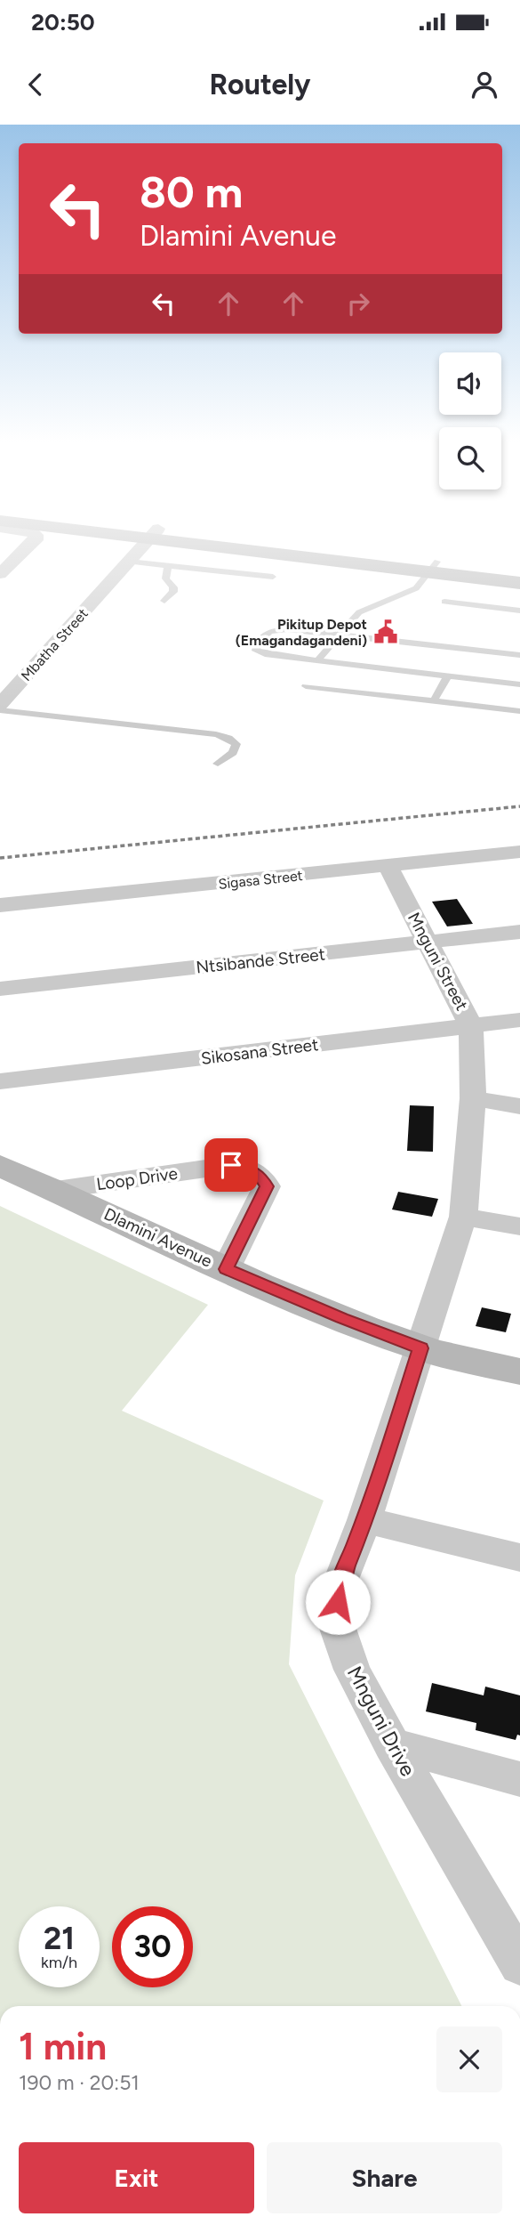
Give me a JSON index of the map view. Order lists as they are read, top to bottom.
{
  "streets": {
    "main road": ["Dlamini Avenue"],
    "street": [
      "Mbatha Street",
      "Sigasa Street",
      "Ntsibande Street",
      "Mnguni Street",
      "Sikosana Street",
      "Loop Drive",
      "Mnguni Drive"
    ]
  },
  "crossings": [
    ["Sigasa Street", "Mnguni Street"],
    ["Ntsibande Street", "Mnguni Street"],
    ["Mnguni Street", "Sikosana Street"],
    ["Mnguni Street", "Mnguni Drive"],
    ["Loop Drive", "Dlamini Avenue"],
    ["Dlamini Avenue", "Mnguni Drive"]
  ],
  "places": {
    "public building": ["Pikitup Depot (Emagandagandeni)"]
  },
  "page": {
    "status": "20:50",
    "header": "Routely",
    "turn": ["80 m", "Dlamini Avenue"],
    "speed": "21 km/h",
    "limit": "30",
    "heading": ["1 min", "190 m · 20:51"],
    "buttons": ["Exit", "Share"]
  }
}
